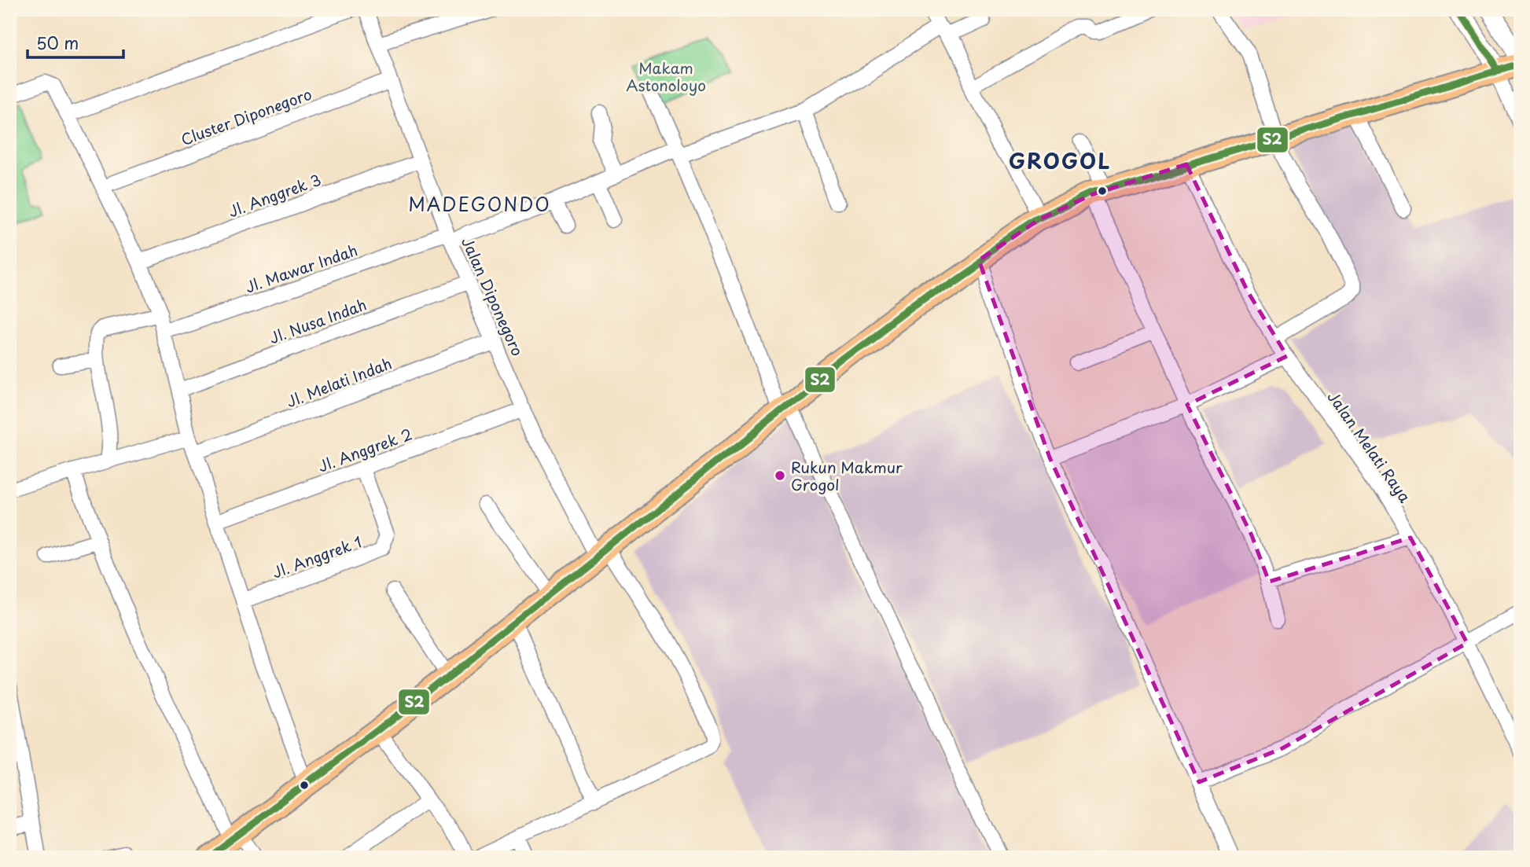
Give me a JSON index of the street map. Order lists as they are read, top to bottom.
{
  "streets": {
    "street": [
      "Cluster Diponegoro",
      "Jl. Anggrek 3",
      "Jl. Mawar Indah",
      "Jalan Diponegoro",
      "Jl. Nusa Indah",
      "Jl. Melati Indah",
      "Jalan Melati Raya",
      "Jl. Anggrek 2",
      "Jl. Anggrek 1"
    ]
  },
  "crossings": [
    ["Cluster Diponegoro", "Jalan Diponegoro"],
    ["Jl. Anggrek 3", "Jalan Diponegoro"],
    ["Jl. Mawar Indah", "Jalan Diponegoro"],
    ["Jalan Diponegoro", "Jl. Nusa Indah"],
    ["Jalan Diponegoro", "Jl. Melati Indah"],
    ["Jalan Diponegoro", "Jl. Anggrek 2"],
    ["Jl. Anggrek 2", "Jl. Anggrek 1"]
  ],
  "districts": ["GROGOL", "MADEGONDO"],
  "parks": ["Makam Astonoloyo"],
  "places": ["Rukun Makmur Grogol"],
  "lines": ["transit line S2"],
  "scale_bar": "50 m"
}
